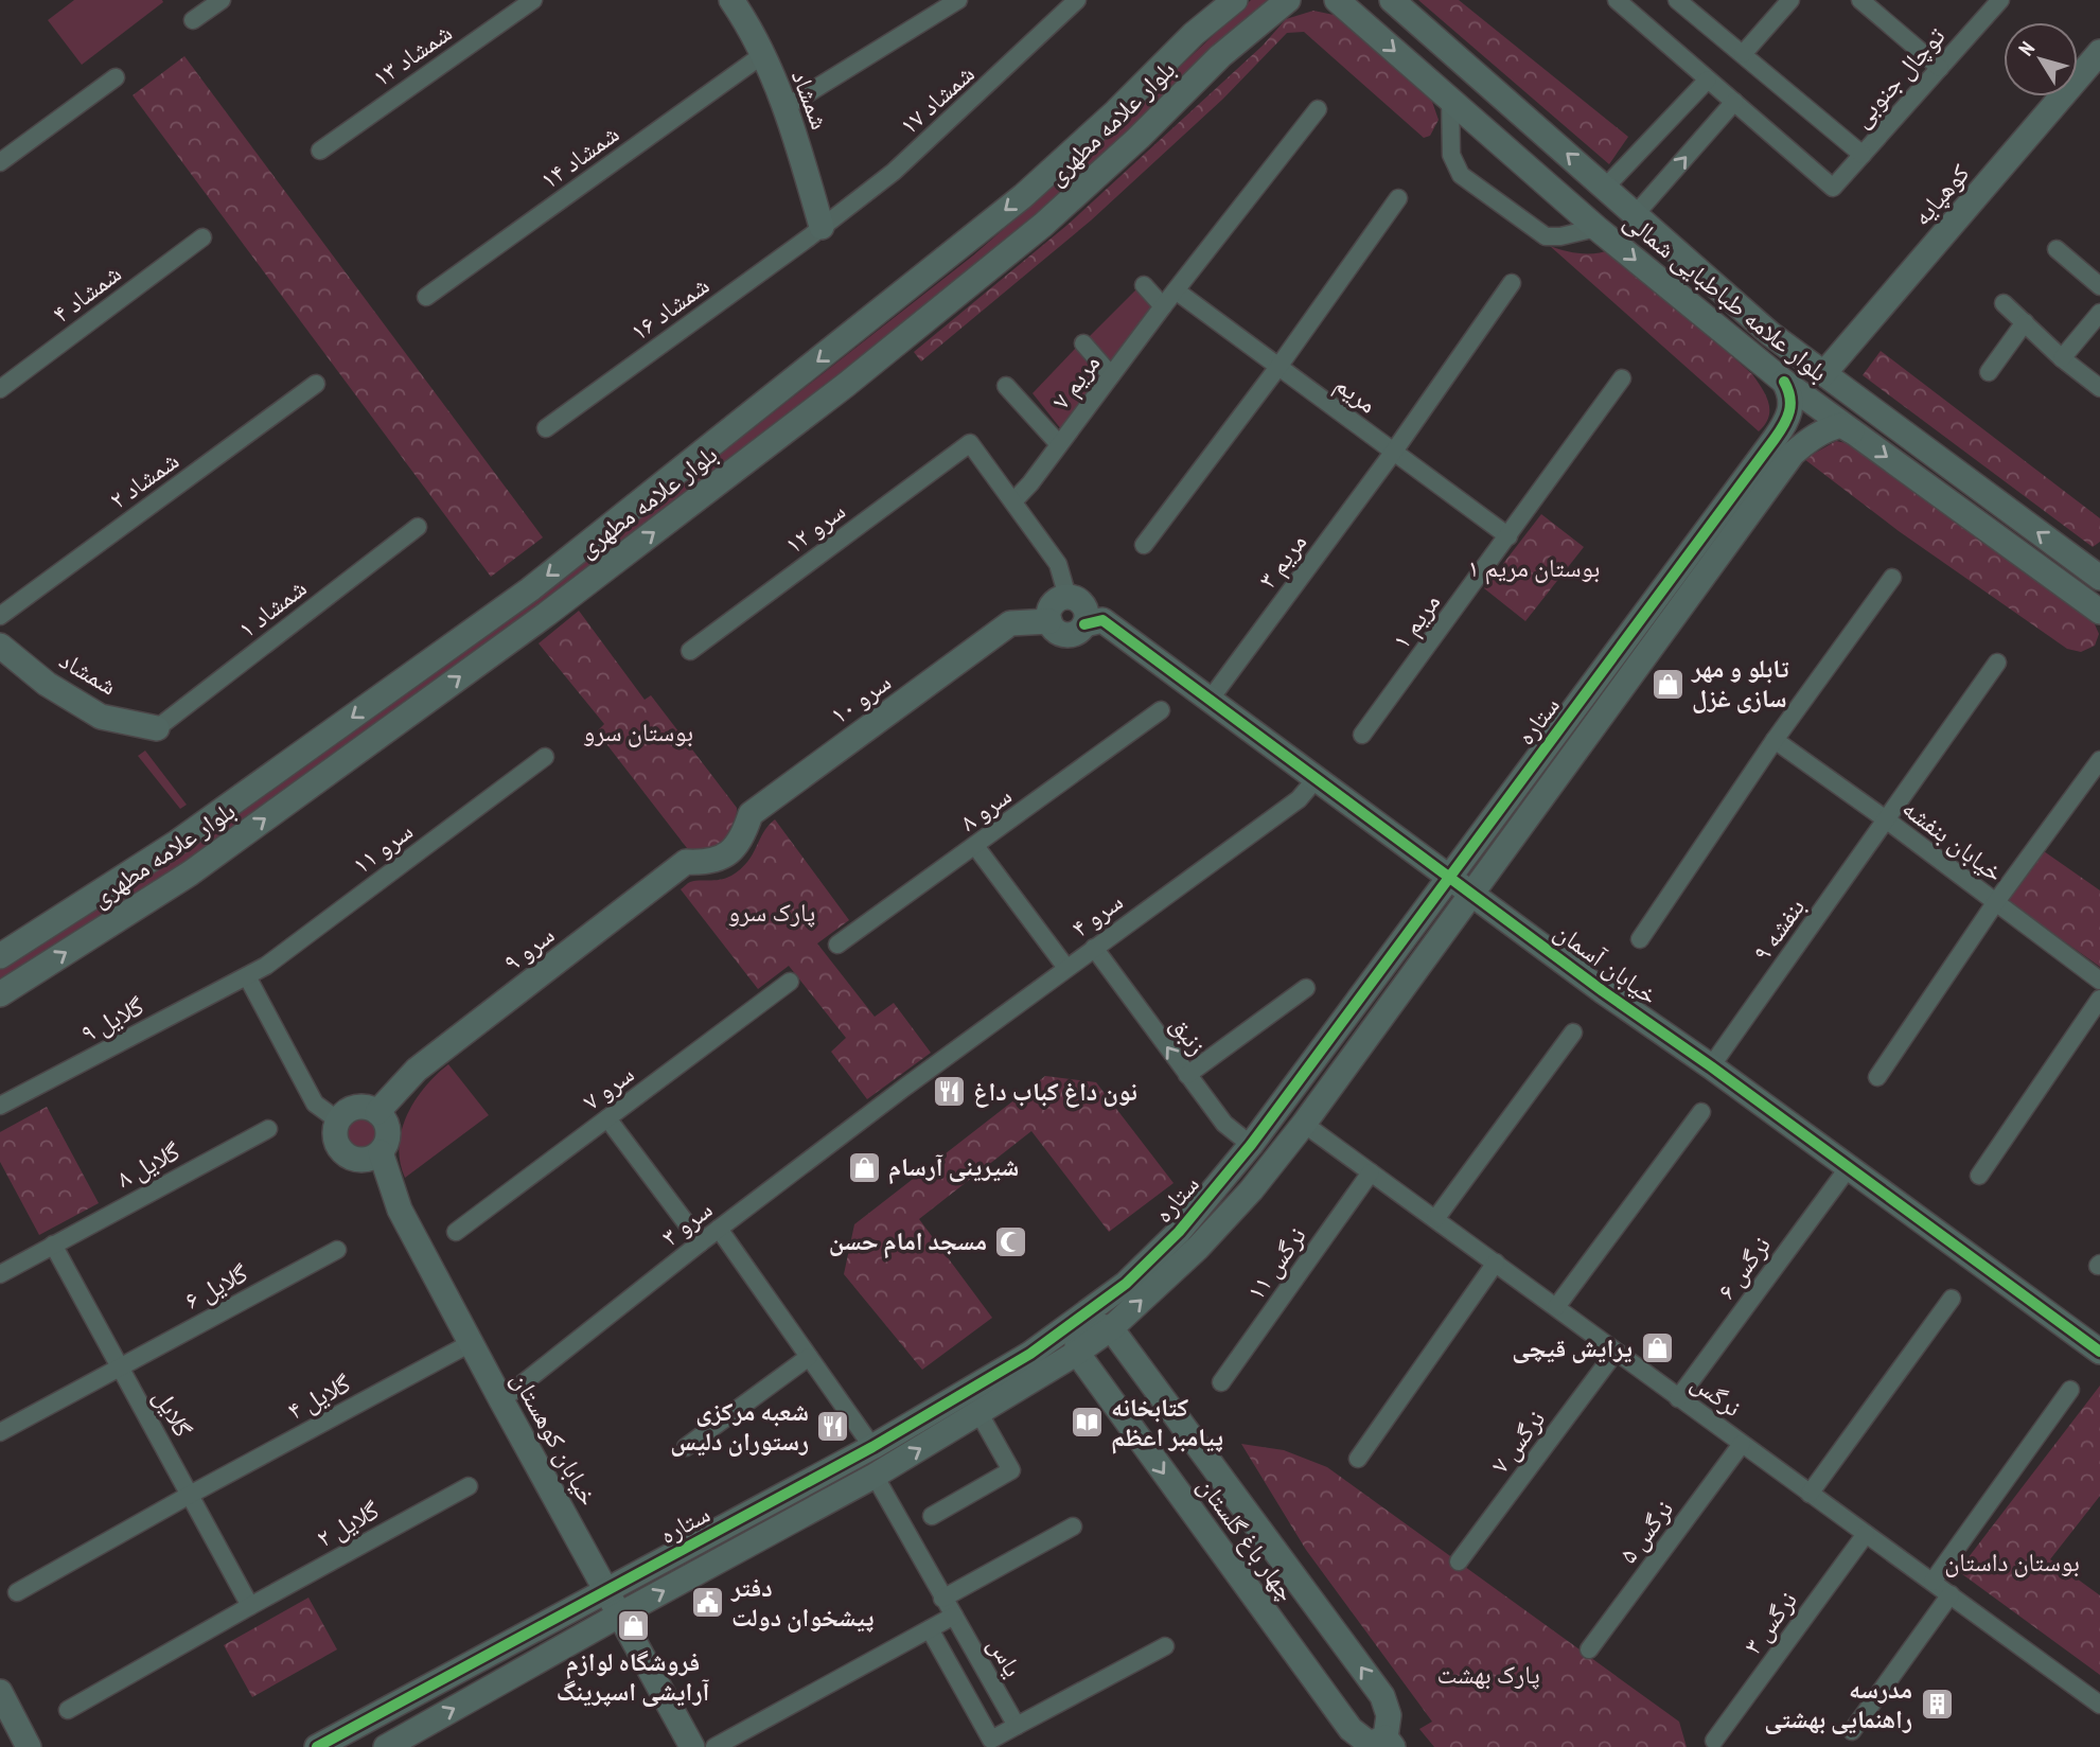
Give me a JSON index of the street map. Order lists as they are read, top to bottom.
{
  "streets": {
    "street": [
      "شمشاد ۱۳",
      "توچال جنوبی",
      "شمشاد",
      "شمشاد ۱۷",
      "بلوار علامه مطهری",
      "شمشاد ۱۴",
      "کوهپایه",
      "شمشاد ۴",
      "بلوار علامه طباطبایی شمالی",
      "شمشاد ۱۶",
      "مریم ۷",
      "مریم",
      "شمشاد ۲",
      "سرو ۱۲",
      "مریم ۳",
      "شمشاد ۱",
      "مریم ۱",
      "سرو ۱۰",
      "ستاره",
      "سرو ۸",
      "خیابان بنفشه",
      "سرو ۱۱",
      "سرو ۴",
      "بنفشه ۹",
      "سرو ۹",
      "خیابان آسمان",
      "گلایل ۹",
      "زنبق",
      "سرو ۷",
      "گلایل ۸",
      "سرو ۳",
      "نرگس ۱۱",
      "نرگس ۶",
      "گلایل ۶",
      "نرگس",
      "گلایل ۴",
      "گلایل",
      "خیابان کوهستان",
      "نرگس ۷",
      "گلایل ۲",
      "نرگس ۵",
      "چهار باغ گلستان",
      "نرگس ۳",
      "یاس"
    ]
  },
  "crossings": [
    ["شمشاد", "شمشاد ۱۷"],
    ["شمشاد", "شمشاد ۱۴"],
    ["شمشاد", "شمشاد ۱۶"],
    ["شمشاد", "شمشاد ۱"],
    ["شمشاد ۱۷", "شمشاد ۱۶"],
    ["کوهپایه", "بلوار علامه طباطبایی شمالی"],
    ["بلوار علامه طباطبایی شمالی", "ستاره"],
    ["مریم ۷", "مریم"],
    ["مریم ۷", "سرو ۱۲"],
    ["مریم", "مریم ۳"],
    ["مریم", "مریم ۱"],
    ["مریم ۳", "خیابان آسمان"],
    ["سرو ۱۰", "سرو ۹"],
    ["سرو ۱۰", "خیابان آسمان"],
    ["ستاره", "خیابان آسمان"],
    ["ستاره", "زنبق"],
    ["ستاره", "نرگس"],
    ["ستاره", "خیابان کوهستان"],
    ["ستاره", "چهار باغ گلستان"],
    ["ستاره", "یاس"],
    ["خیابان بنفشه", "بنفشه ۹"],
    ["سرو ۱۱", "گلایل ۹"],
    ["سرو ۴", "خیابان آسمان"],
    ["سرو ۴", "زنبق"],
    ["سرو ۴", "سرو ۳"],
    ["بنفشه ۹", "خیابان آسمان"],
    ["سرو ۹", "خیابان کوهستان"],
    ["خیابان آسمان", "نرگس ۶"],
    ["گلایل ۸", "گلایل"],
    ["سرو ۳", "خیابان کوهستان"],
    ["نرگس ۱۱", "نرگس"],
    ["نرگس ۶", "نرگس"],
    ["گلایل ۶", "گلایل"],
    ["نرگس", "نرگس ۷"],
    ["نرگس", "نرگس ۵"],
    ["نرگس", "نرگس ۳"],
    ["گلایل ۴", "گلایل"],
    ["گلایل ۴", "خیابان کوهستان"],
    ["گلایل", "گلایل ۲"]
  ],
  "one_way": ["زنبق"],
  "parks": [
    "بوستان مریم ۱",
    "بوستان سرو",
    "پارک سرو",
    "بوستان داستان",
    "پارک بهشت"
  ],
  "places": {
    "shop": [
      "تابلو و مهر سازی غزل",
      "شیرینی آرسام",
      "یرایش قیچی",
      "فروشگاه لوازم آرایشی اسپرینگ"
    ],
    "restaurant": ["نون داغ کباب داغ", "شعبه مرکزی رستوران دلیس"],
    "mosque": ["مسجد امام حسن"],
    "library": ["کتابخانه پیامبر اعظم"],
    "public building": ["دفتر پیشخوان دولت"],
    "building": ["مدرسه راهنمایی بهشتی"]
  },
  "north": "top left"
}
